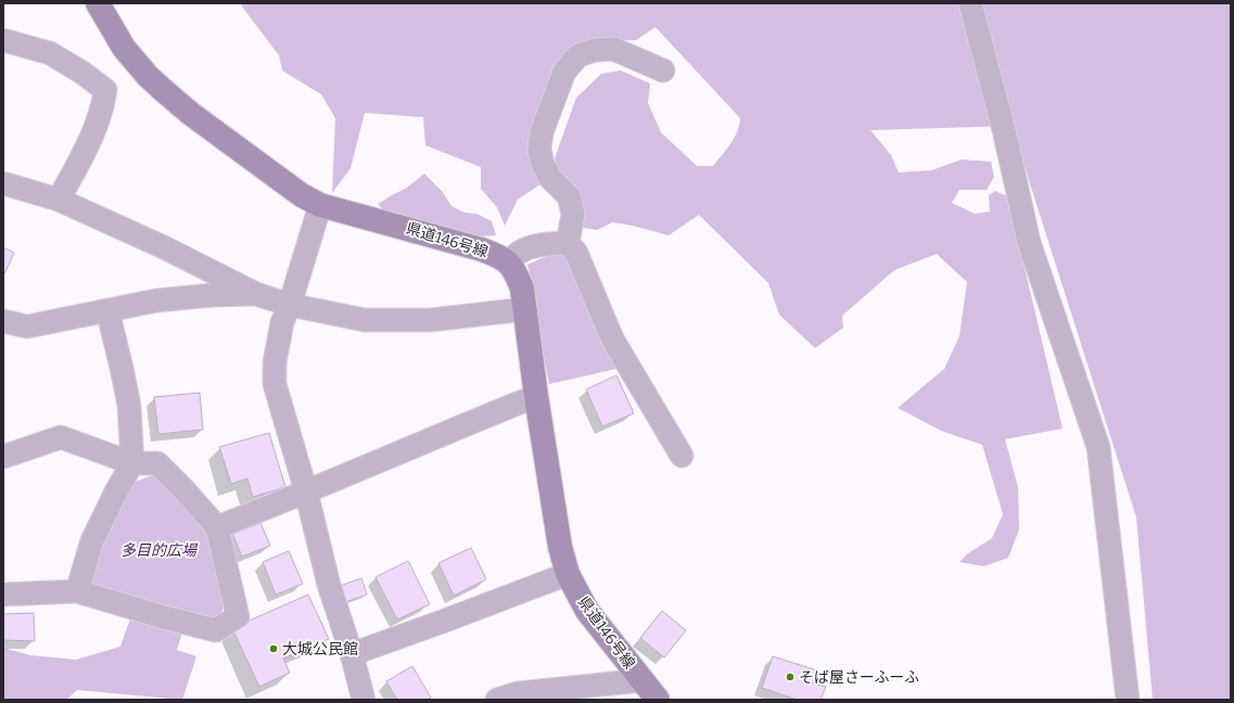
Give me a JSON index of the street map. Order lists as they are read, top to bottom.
{
  "streets": {
    "main road": ["県道146号線"]
  },
  "parks": ["多目的広場"],
  "places": ["大城公民館", "そば屋さーふーふ"]
}
